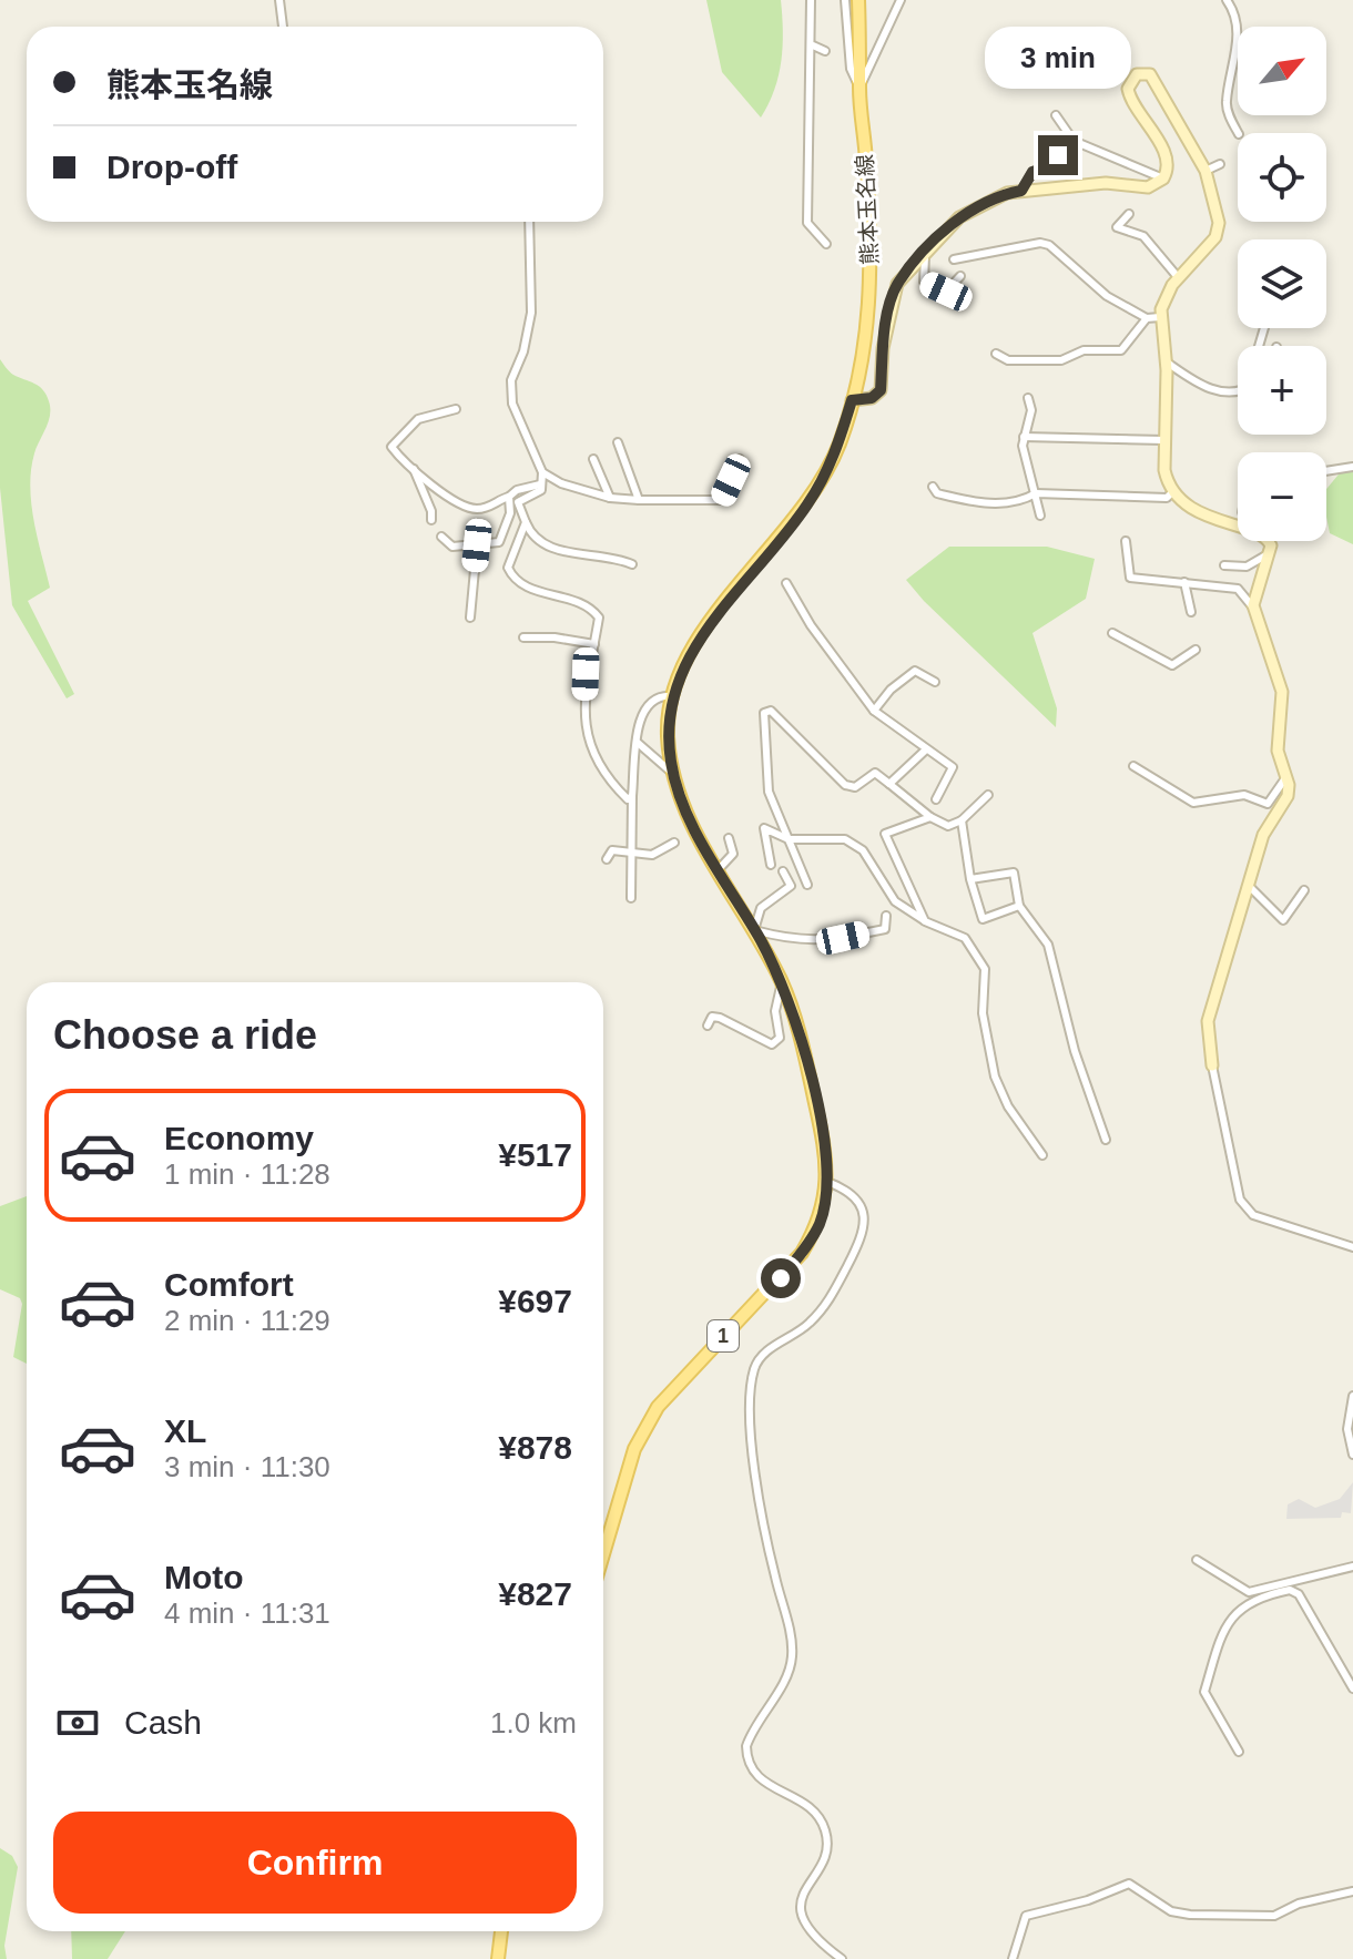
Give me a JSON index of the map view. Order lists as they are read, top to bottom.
{
  "streets": {
    "main road": ["熊本玉名線", "1"]
  },
  "north": "top right",
  "page": {
    "map_buttons": ["+", "−"],
    "bubble": "3 min",
    "banner": ["熊本玉名線", "Drop-off"],
    "heading": "Choose a ride",
    "list": [
      {
        "name": "Economy",
        "note": "1 min · 11:28",
        "value": "¥517"
      },
      {
        "name": "Comfort",
        "note": "2 min · 11:29",
        "value": "¥697"
      },
      {
        "name": "XL",
        "note": "3 min · 11:30",
        "value": "¥878"
      },
      {
        "name": "Moto",
        "note": "4 min · 11:31",
        "value": "¥827"
      }
    ],
    "pay": ["Cash", "1.0 km"],
    "buttons": "Confirm"
  }
}
